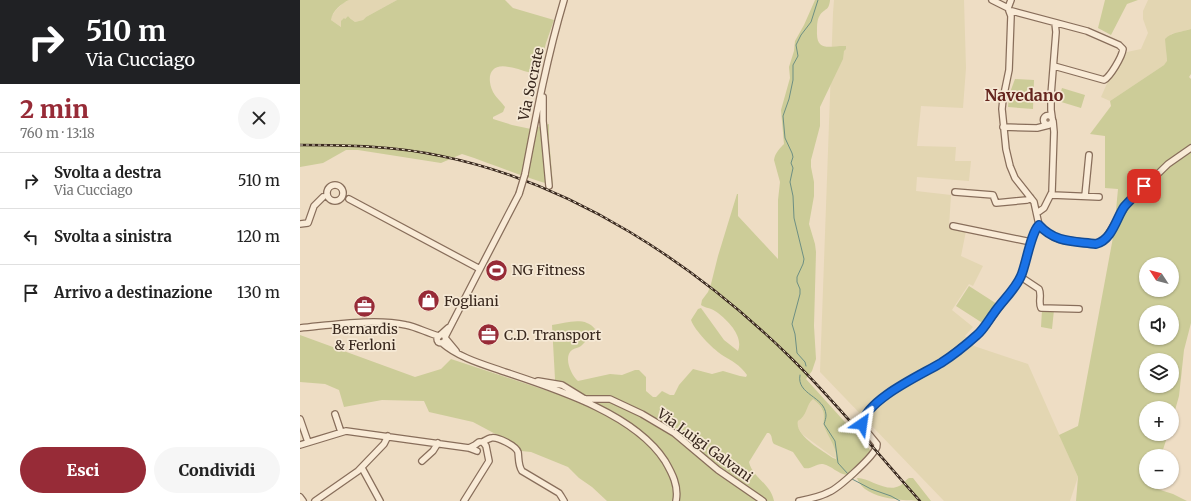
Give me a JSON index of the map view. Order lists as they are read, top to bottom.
{
  "streets": {
    "street": ["Via Socrate", "Via Luigi Galvani"]
  },
  "districts": ["Navedano"],
  "places": {
    "sports": ["NG Fitness"],
    "shop": ["Fogliani"],
    "office": ["Bernardis & Ferloni", "C.D. Transport"]
  },
  "north": "top left",
  "page": {
    "turn": ["510 m", "Via Cucciago"],
    "heading": ["2 min", "760 m · 13:18"],
    "list": [
      {
        "name": "Svolta a destra",
        "note": "Via Cucciago",
        "value": "510 m"
      },
      {
        "name": "Svolta a sinistra",
        "value": "120 m"
      },
      {
        "name": "Arrivo a destinazione",
        "value": "130 m"
      }
    ],
    "map_buttons": ["+", "−"],
    "buttons": ["Esci", "Condividi"]
  }
}
